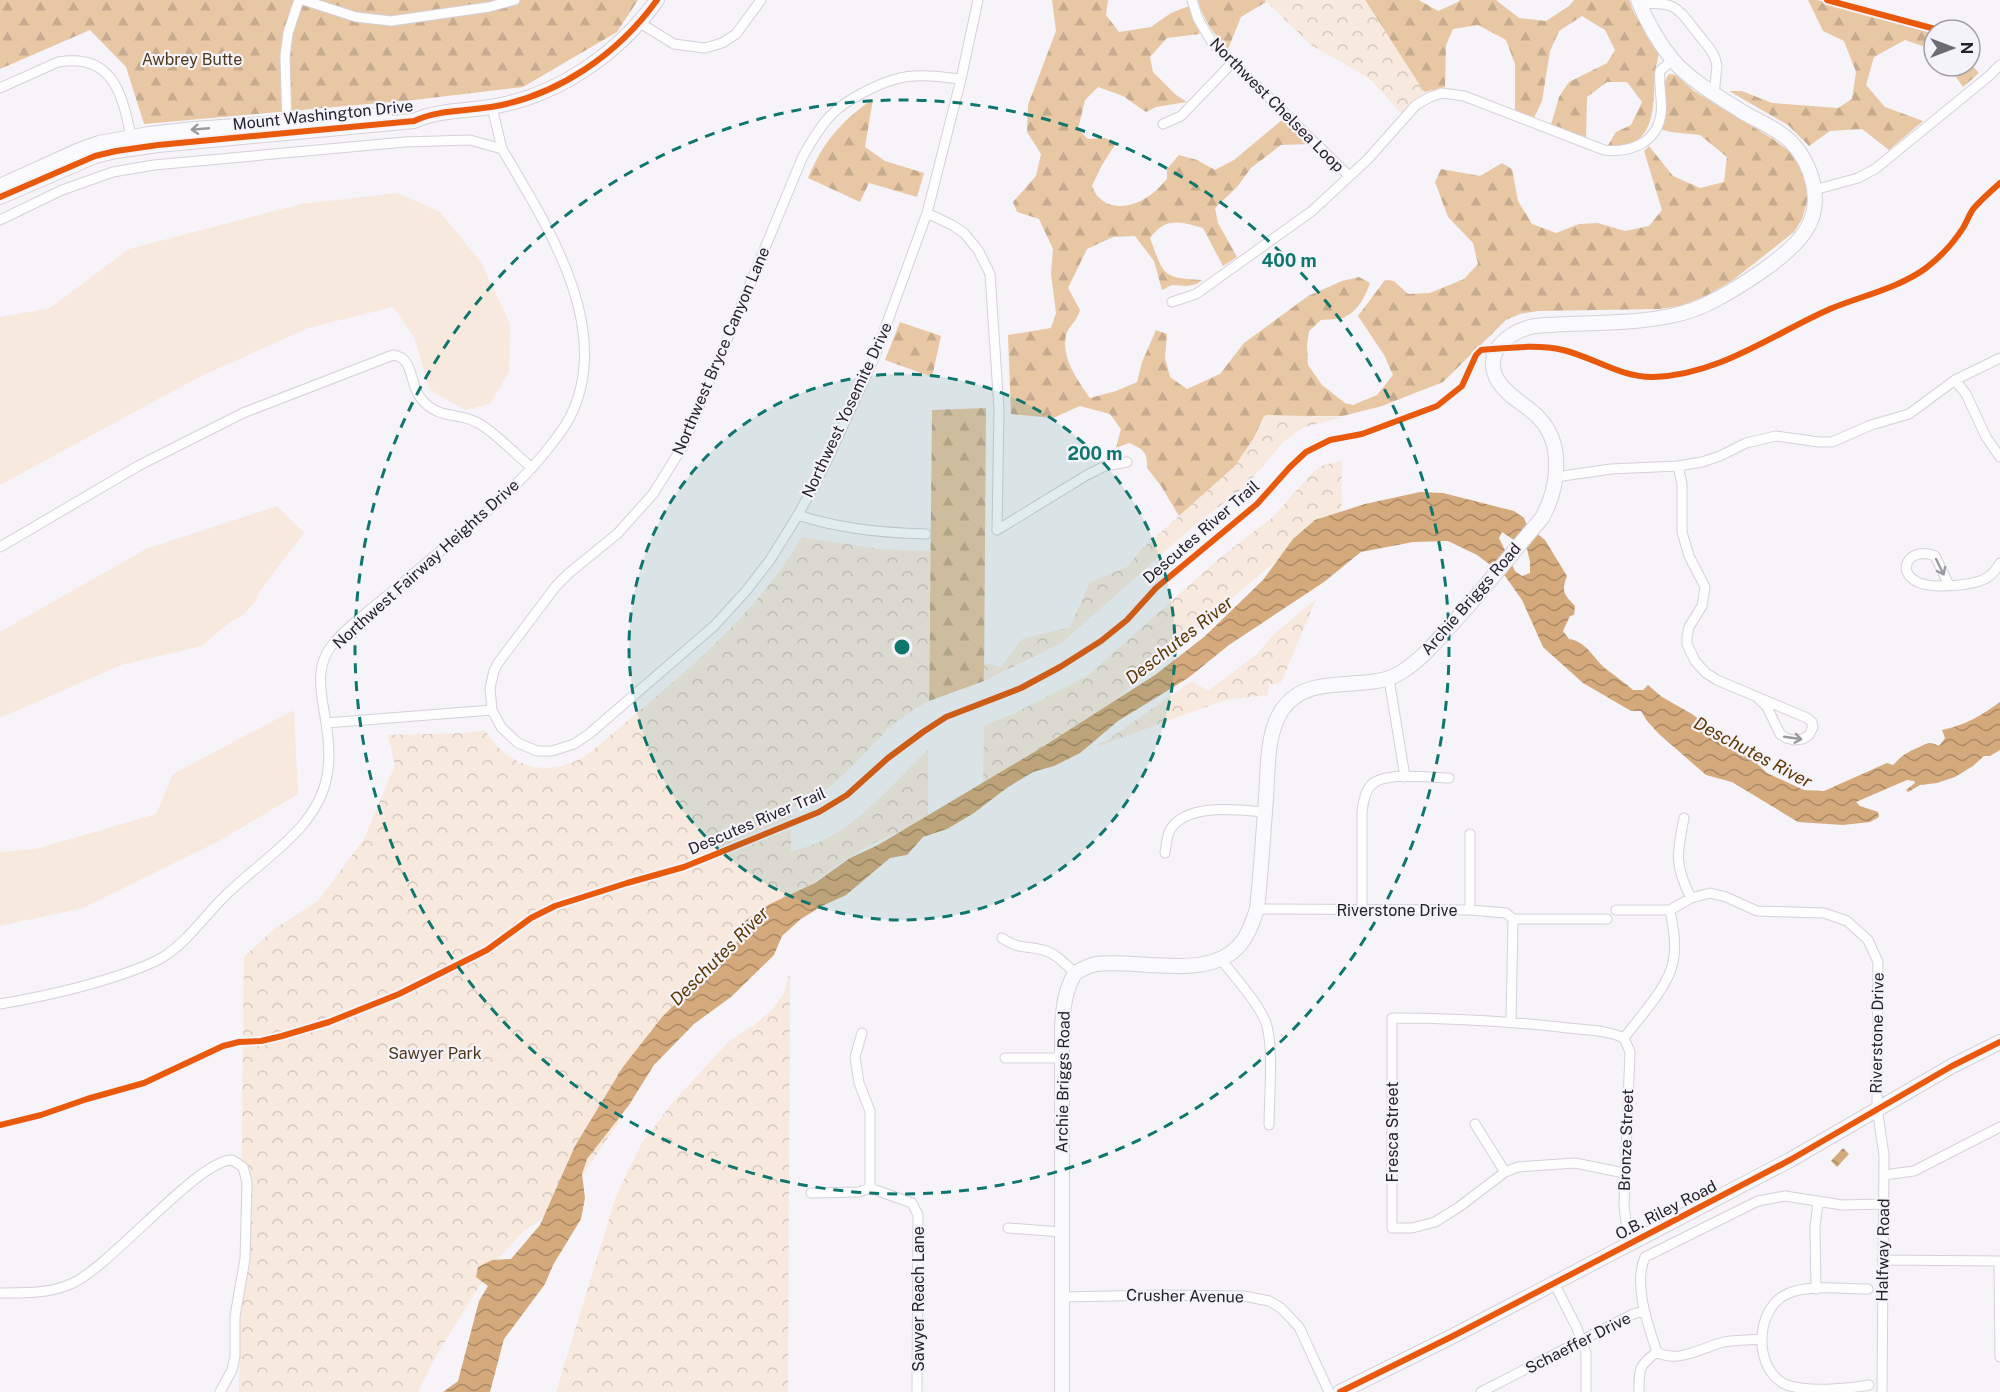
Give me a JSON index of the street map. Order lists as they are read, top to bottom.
{
  "streets": {
    "street": [
      "Northwest Chelsea Loop",
      "Mount Washington Drive",
      "Northwest Bryce Canyon Lane",
      "Northwest Yosemite Drive",
      "Northwest Fairway Heights Drive",
      "Archie Briggs Road",
      "Riverstone Drive",
      "Fresca Street",
      "Bronze Street",
      "O.B. Riley Road",
      "Halfway Road",
      "Crusher Avenue",
      "Sawyer Reach Lane",
      "Schaeffer Drive"
    ],
    "cycle path": ["Descutes River Trail"]
  },
  "crossings": [
    ["Mount Washington Drive", "Northwest Fairway Heights Drive"],
    ["Northwest Bryce Canyon Lane", "Northwest Yosemite Drive"],
    ["Archie Briggs Road", "Riverstone Drive"],
    ["Archie Briggs Road", "Crusher Avenue"],
    ["Riverstone Drive", "O.B. Riley Road"],
    ["Riverstone Drive", "Halfway Road"],
    ["Fresca Street", "Bronze Street"],
    ["Bronze Street", "O.B. Riley Road"],
    ["O.B. Riley Road", "Halfway Road"]
  ],
  "water": ["Deschutes River"],
  "parks": ["Awbrey Butte", "Sawyer Park"],
  "north": "right",
  "rings": ["400 m", "200 m"]
}
